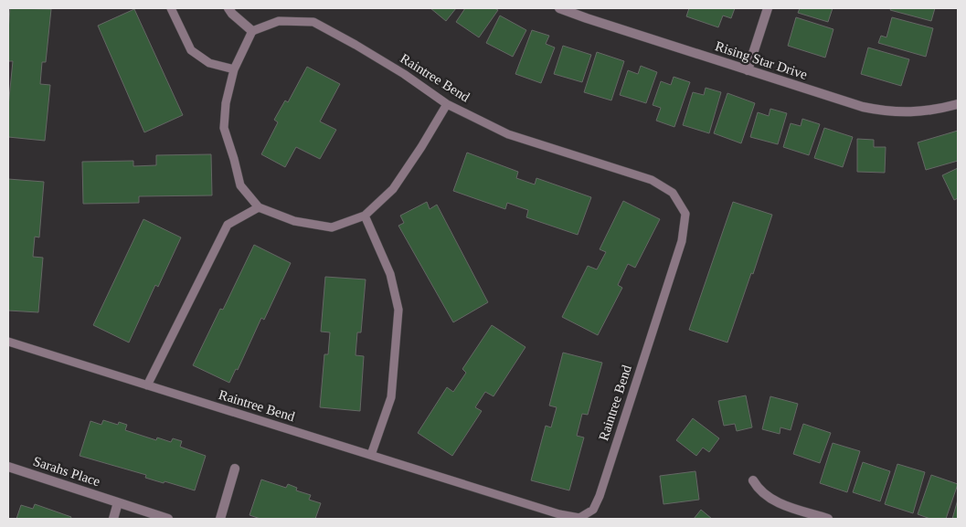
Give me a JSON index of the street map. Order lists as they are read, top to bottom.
{
  "streets": {
    "street": ["Rising Star Drive", "Sarahs Place"],
    "lane": ["Raintree Bend"]
  }
}
